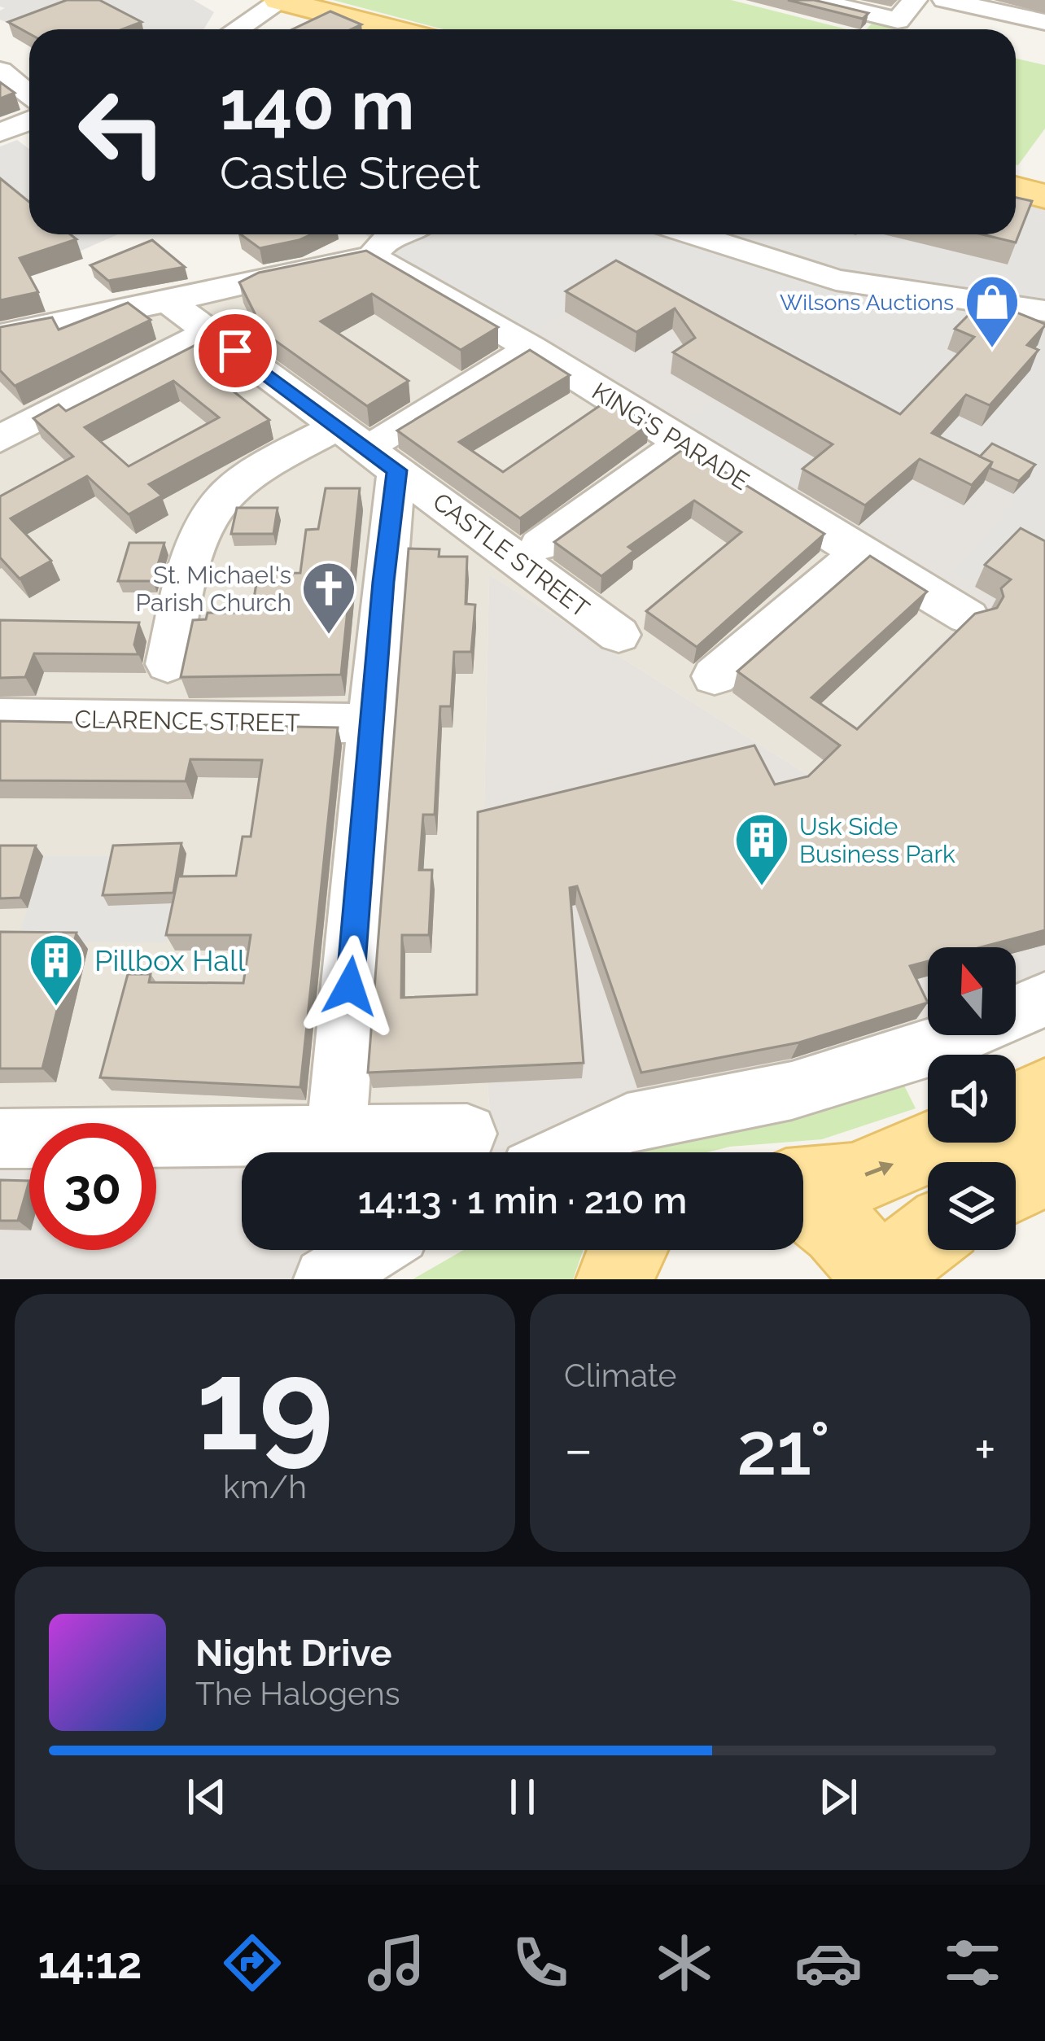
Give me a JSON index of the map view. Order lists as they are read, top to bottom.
{
  "streets": {
    "street": ["KING'S PARADE", "CASTLE STREET", "CLARENCE STREET"]
  },
  "places": {
    "shop": ["Wilsons Auctions"],
    "church": ["St. Michael's Parish Church"],
    "building": ["Usk Side Business Park", "Pillbox Hall"]
  },
  "north": "top",
  "page": {
    "turn": ["140 m", "Castle Street"],
    "limit": "30",
    "trip": "14:13 · 1 min · 210 m",
    "tile": [
      ["19", "km/h"],
      "Climate"
    ],
    "heat": ["−", "21°", "+"],
    "song": ["Night Drive", "The Halogens"],
    "tabs": "14:12"
  }
}
